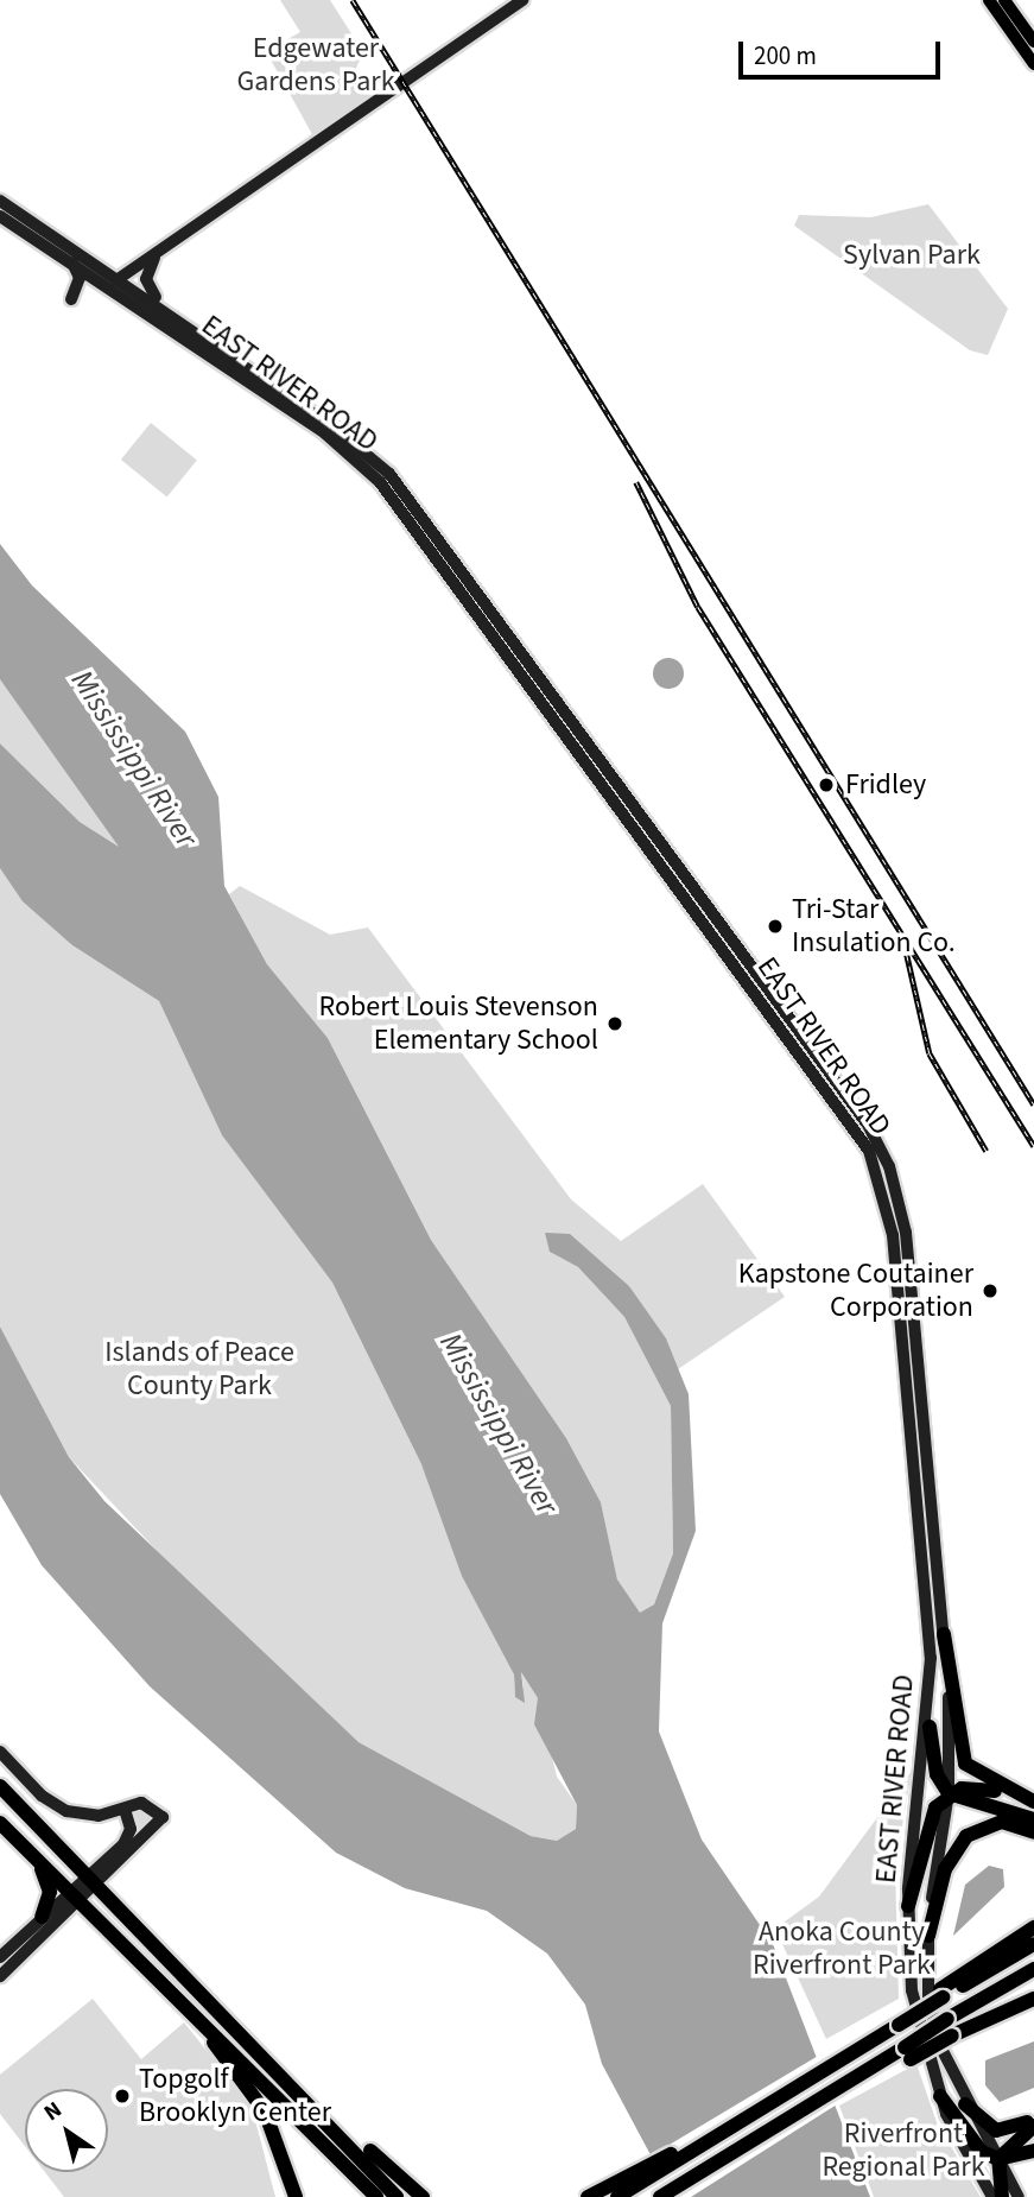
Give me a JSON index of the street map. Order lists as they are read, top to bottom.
{
  "streets": {
    "main road": ["EAST RIVER ROAD"]
  },
  "water": ["Mississippi River"],
  "parks": [
    "Edgewater Gardens Park",
    "Sylvan Park",
    "Islands of Peace County Park",
    "Anoka County Riverfront Park",
    "Riverfront Regional Park"
  ],
  "places": [
    "Fridley",
    "Tri-Star Insulation Co.",
    "Robert Louis Stevenson Elementary School",
    "Kapstone Coutainer Corporation",
    "Topgolf Brooklyn Center"
  ],
  "scale_bar": "200 m",
  "north": "top left"
}
